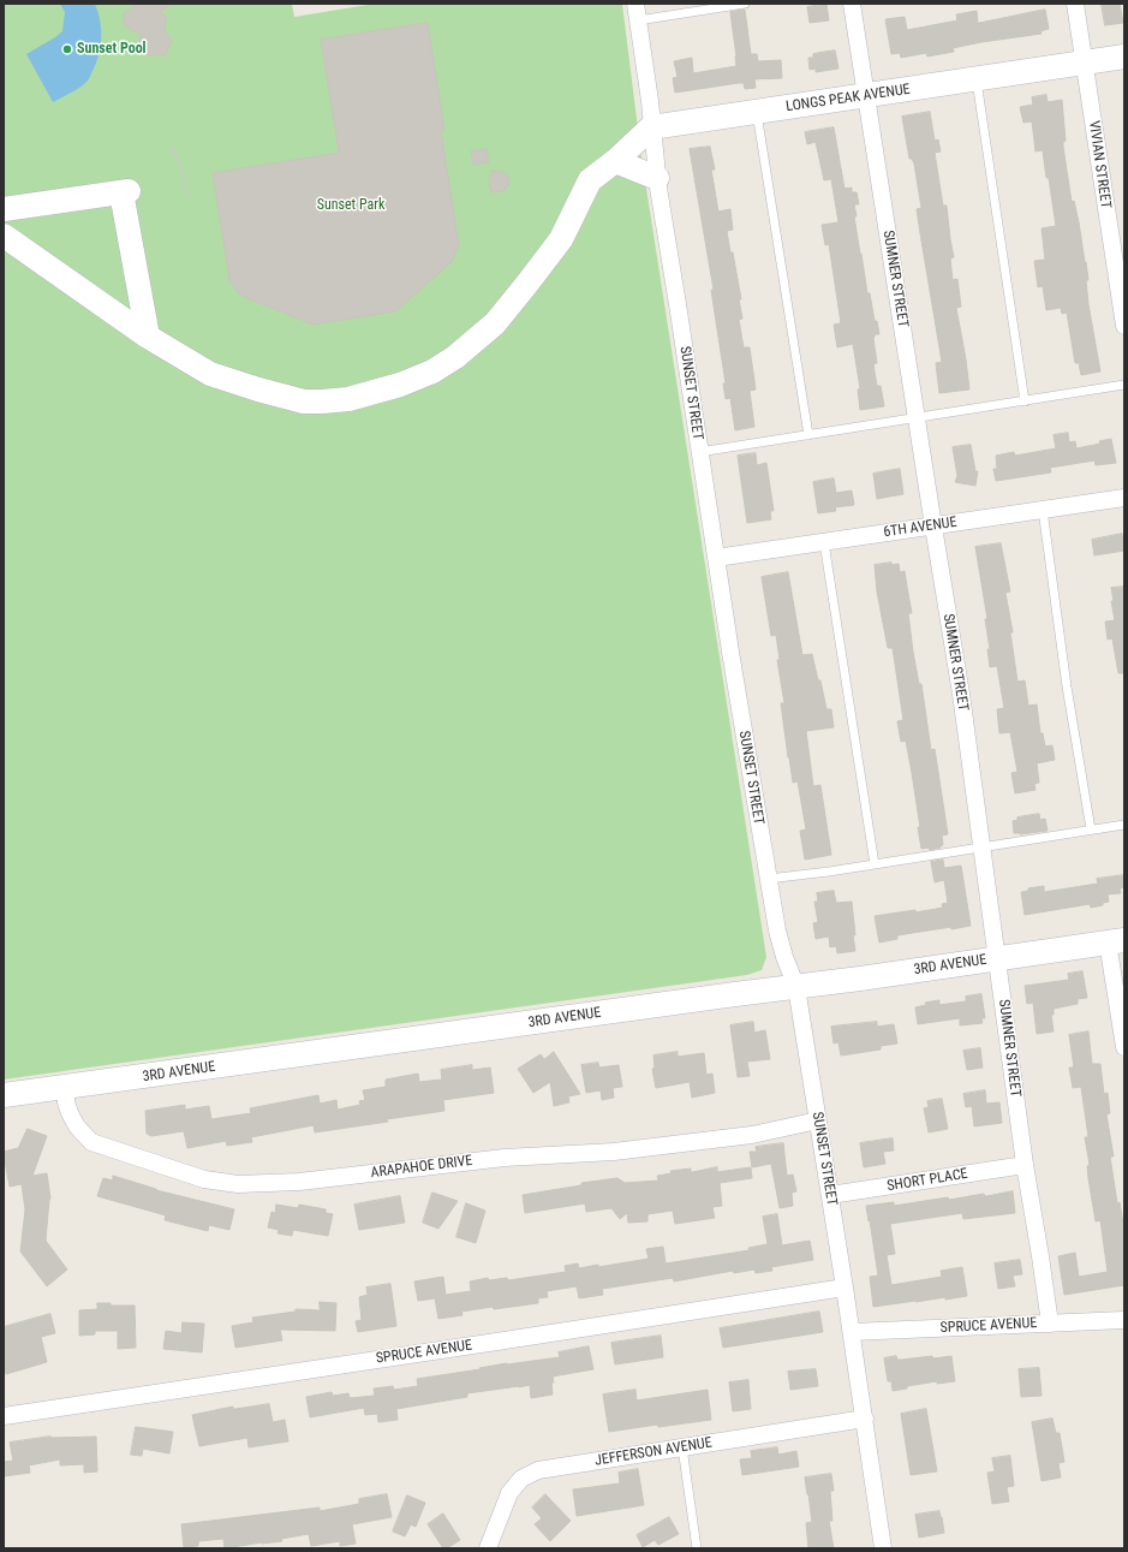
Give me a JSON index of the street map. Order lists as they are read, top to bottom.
{
  "streets": {
    "street": [
      "LONGS PEAK AVENUE",
      "VIVIAN STREET",
      "SUMNER STREET",
      "SUNSET STREET",
      "6TH AVENUE",
      "3RD AVENUE",
      "ARAPAHOE DRIVE",
      "SHORT PLACE",
      "SPRUCE AVENUE",
      "JEFFERSON AVENUE"
    ]
  },
  "crossings": [
    ["LONGS PEAK AVENUE", "VIVIAN STREET"],
    ["LONGS PEAK AVENUE", "SUMNER STREET"],
    ["LONGS PEAK AVENUE", "SUNSET STREET"],
    ["SUMNER STREET", "6TH AVENUE"],
    ["SUMNER STREET", "3RD AVENUE"],
    ["SUMNER STREET", "SHORT PLACE"],
    ["SUMNER STREET", "SPRUCE AVENUE"],
    ["SUNSET STREET", "6TH AVENUE"],
    ["SUNSET STREET", "3RD AVENUE"],
    ["SUNSET STREET", "ARAPAHOE DRIVE"],
    ["SUNSET STREET", "SHORT PLACE"],
    ["SUNSET STREET", "SPRUCE AVENUE"],
    ["SUNSET STREET", "JEFFERSON AVENUE"],
    ["3RD AVENUE", "ARAPAHOE DRIVE"]
  ],
  "parks": ["Sunset Park"],
  "places": ["Sunset Pool"]
}
